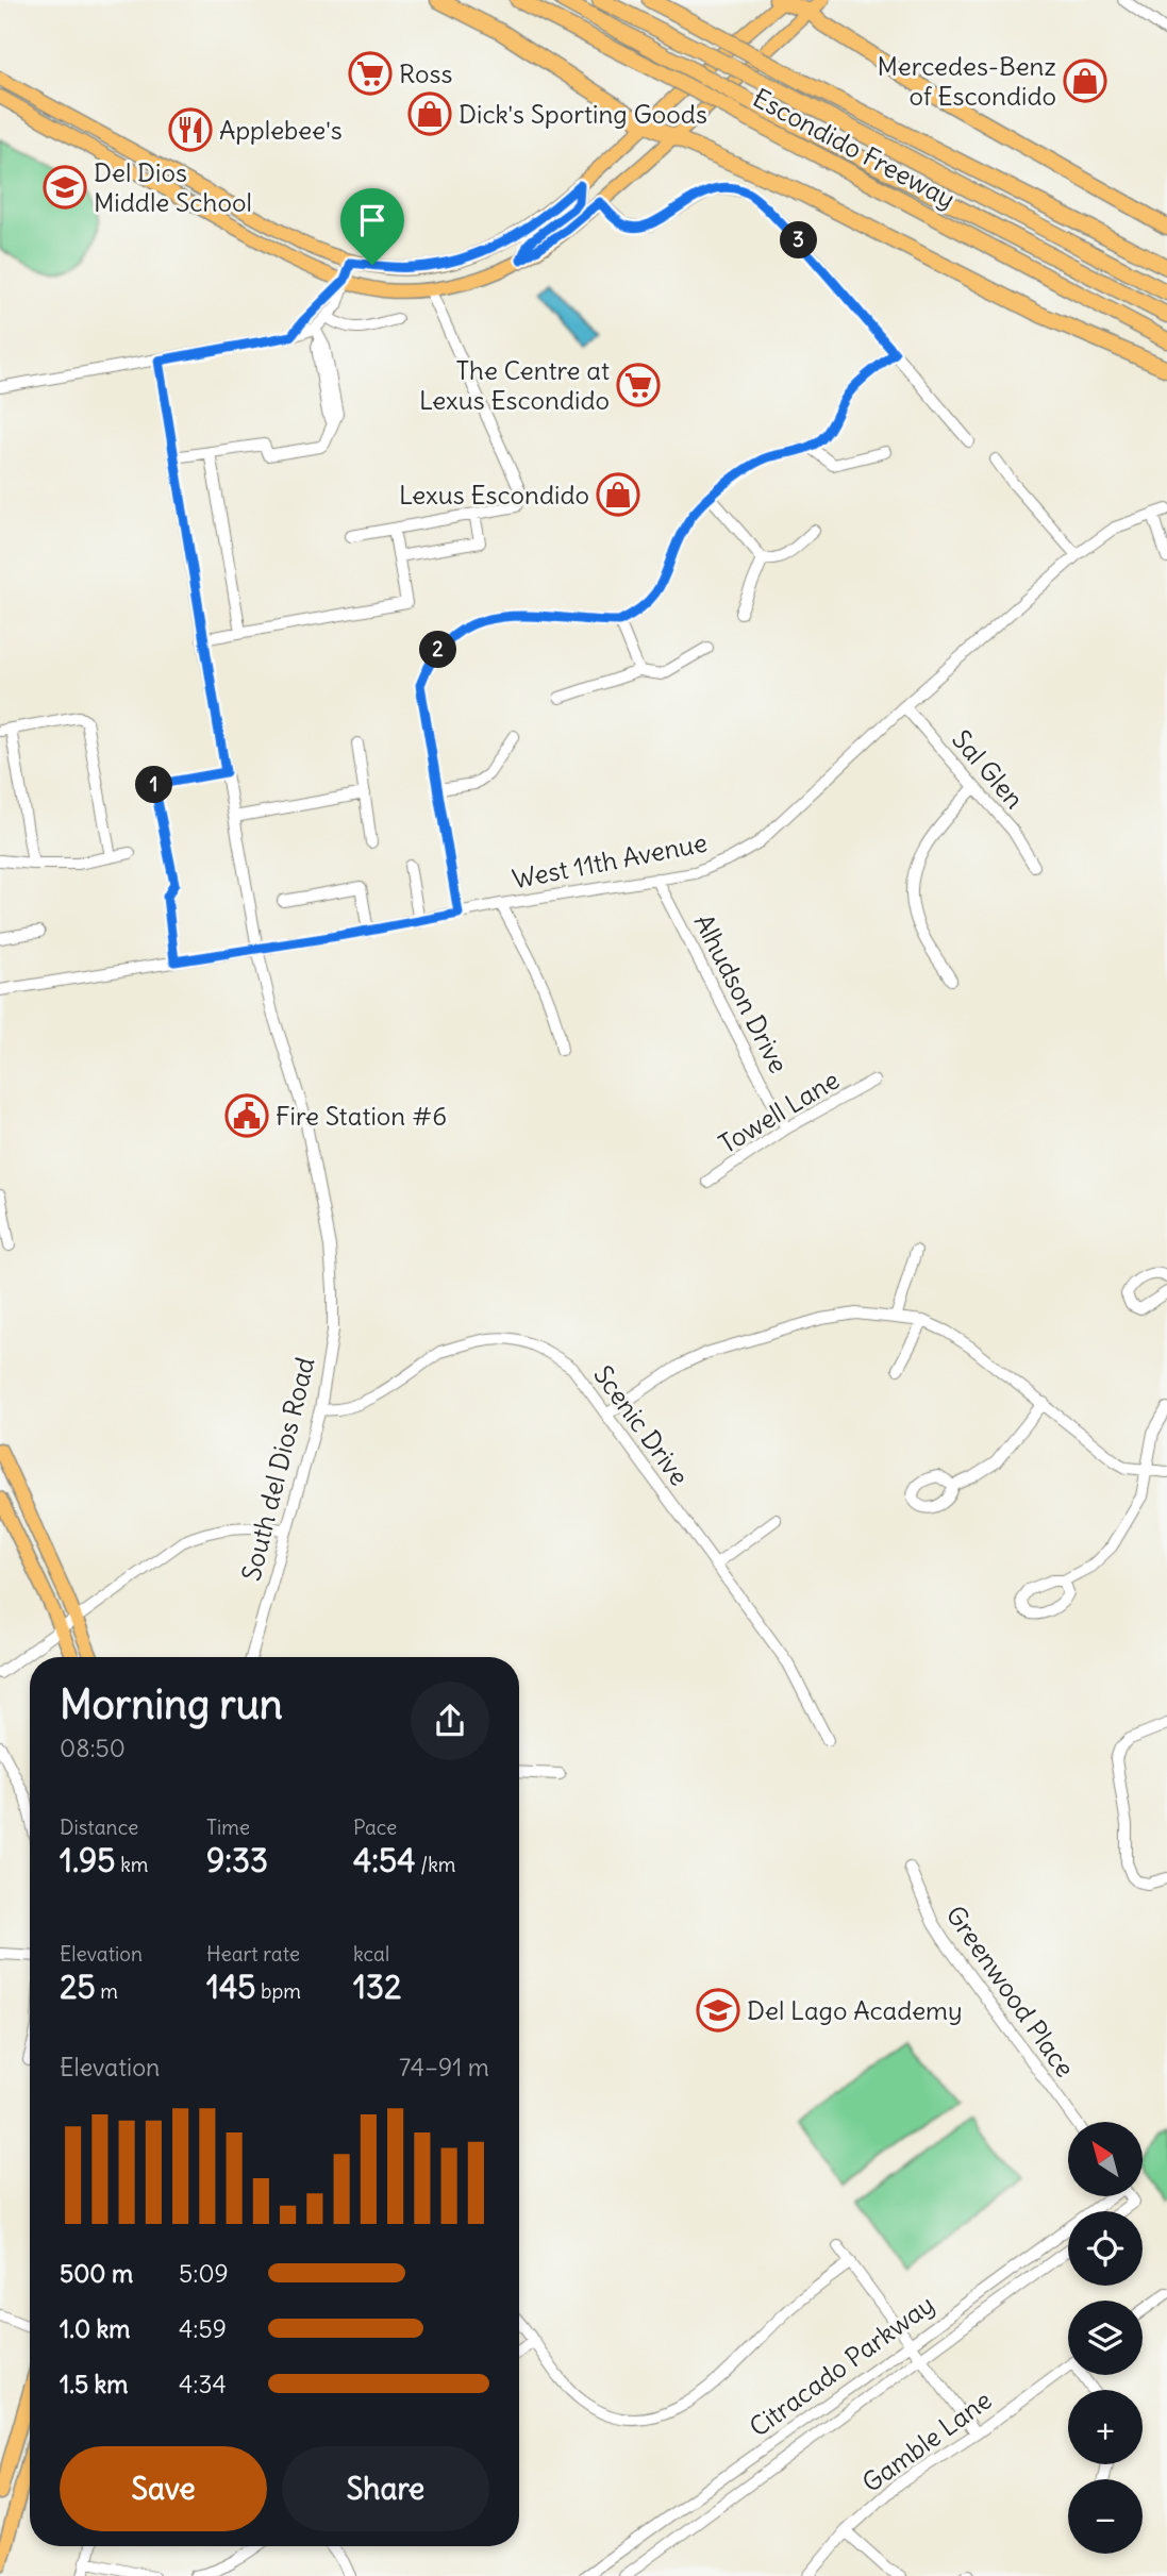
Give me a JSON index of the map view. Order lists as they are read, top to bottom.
{
  "streets": {
    "highway": ["Escondido Freeway"],
    "street": [
      "Sal Glen",
      "West 11th Avenue",
      "Alhudson Drive",
      "Towell Lane",
      "Scenic Drive",
      "South del Dios Road",
      "Greenwood Place",
      "Citracado Parkway",
      "Gamble Lane"
    ]
  },
  "crossings": [
    ["Sal Glen", "West 11th Avenue"],
    ["West 11th Avenue", "Alhudson Drive"],
    ["West 11th Avenue", "South del Dios Road"],
    ["Alhudson Drive", "Towell Lane"],
    ["Scenic Drive", "South del Dios Road"]
  ],
  "places": {
    "supermarket": ["Ross", "The Centre at Lexus Escondido"],
    "shop": ["Mercedes-Benz of Escondido", "Dick's Sporting Goods", "Lexus Escondido"],
    "restaurant": ["Applebee's"],
    "school or university": ["Del Dios Middle School", "Del Lago Academy"],
    "public building": ["Fire Station #6"]
  },
  "north": "top left",
  "page": {
    "pins": ["3", "2", "1"],
    "heading": ["Morning run", "08:50"],
    "stats": [
      ["Distance", "1.95 km"],
      ["Time", "9:33"],
      ["Pace", "4:54 /km"],
      ["Elevation", "25 m"],
      ["Heart rate", "145 bpm"],
      ["kcal", "132"]
    ],
    "chart": ["Elevation", "74–91 m"],
    "map_buttons": ["+", "−"],
    "list": [
      {
        "name": "500 m",
        "note": "5:09"
      },
      {
        "name": "1.0 km",
        "note": "4:59"
      },
      {
        "name": "1.5 km",
        "note": "4:34"
      }
    ],
    "buttons": ["Save", "Share"]
  }
}
